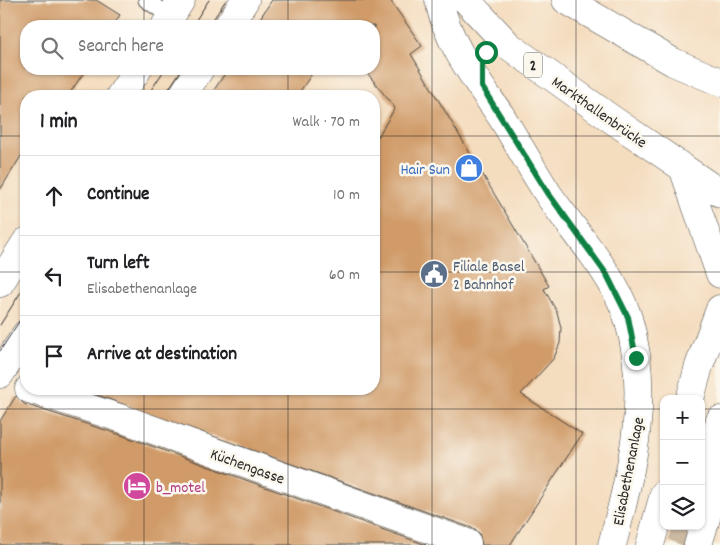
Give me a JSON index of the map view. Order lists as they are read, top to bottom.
{
  "streets": {
    "main road": [
      "2",
      "Markthallenbrücke",
      "Küchengasse",
      "Elisabethenanlage"
    ]
  },
  "places": {
    "shop": ["Hair Sun"],
    "public building": ["Filiale Basel 2 Bahnhof"],
    "hotel": ["b_motel"]
  },
  "page": {
    "search": "Search here",
    "heading": ["1 min", "Walk · 70 m"],
    "list": [
      ["Continue", "10 m"],
      ["Turn left", "Elisabethenanlage", "60 m"],
      "Arrive at destination"
    ],
    "map_buttons": ["+", "−"]
  }
}
